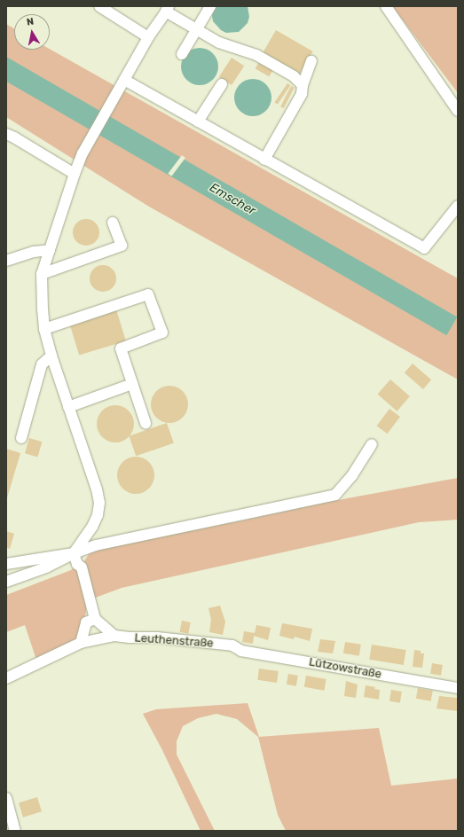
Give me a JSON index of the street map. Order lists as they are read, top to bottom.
{
  "streets": {
    "street": ["Leuthenstraße", "Lützowstraße"]
  },
  "crossings": [
    ["Leuthenstraße", "Lützowstraße"]
  ],
  "water": ["Emscher"],
  "north": "top"
}
